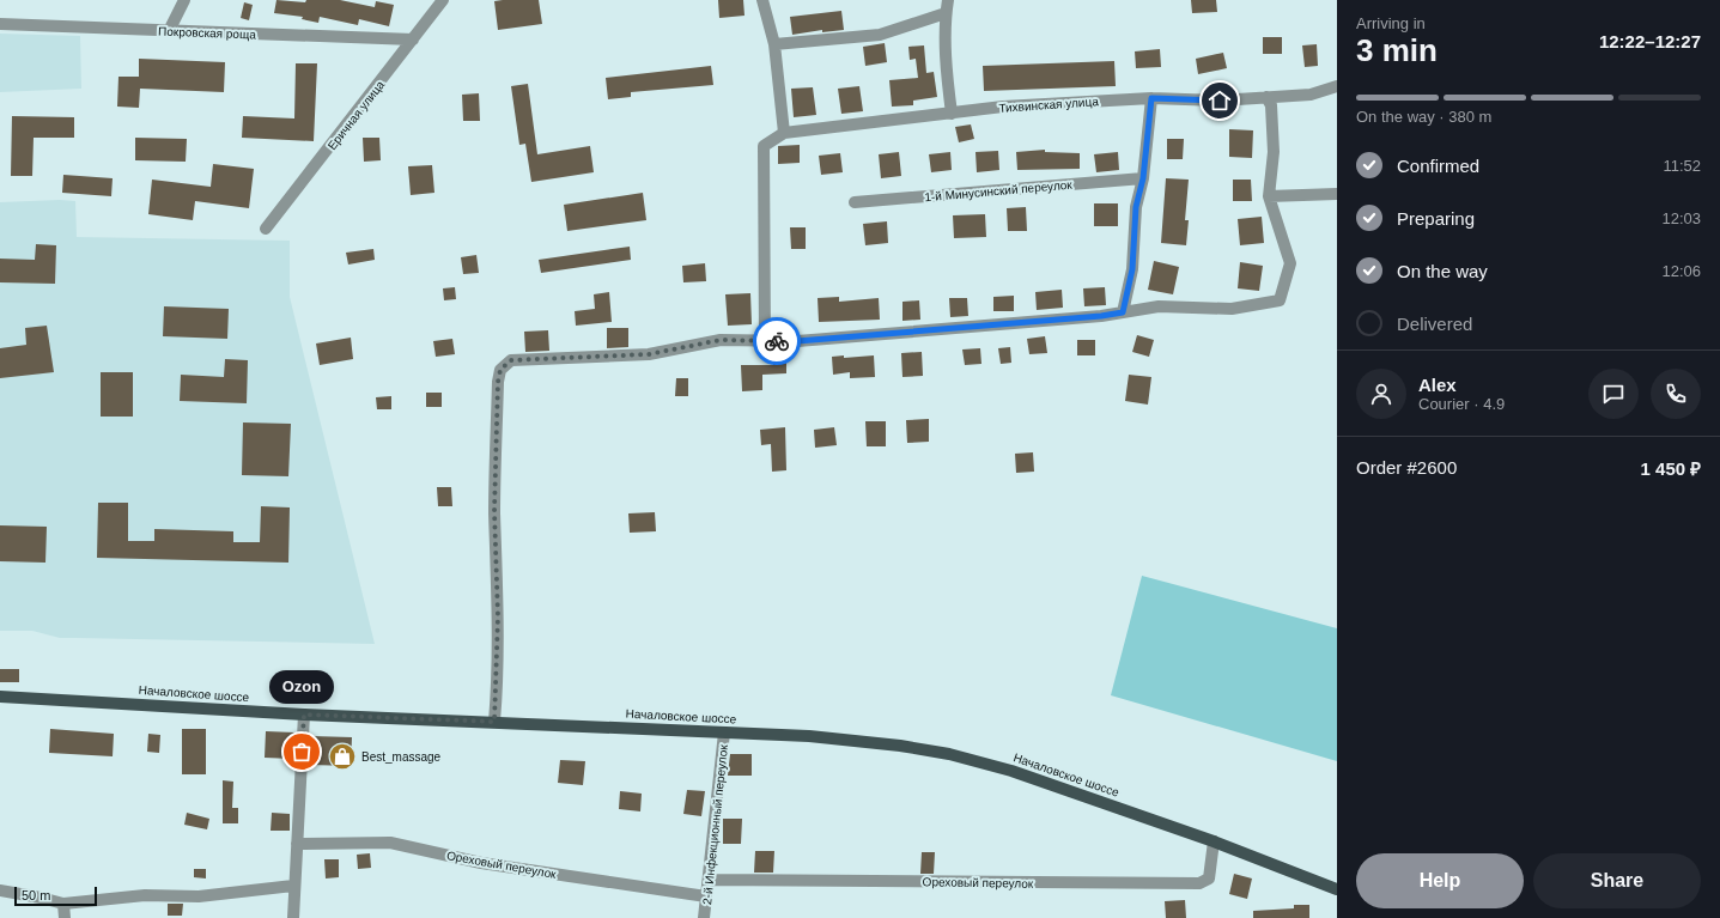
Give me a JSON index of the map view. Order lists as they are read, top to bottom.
{
  "streets": {
    "main road": ["Началовское шоссе"],
    "street": [
      "Покровская роща",
      "Тихвинская улица",
      "Еричная улица",
      "1-й Минусинский переулок",
      "2-й Инфекционный переулок",
      "Ореховый переулок"
    ]
  },
  "crossings": [
    ["Покровская роща", "Еричная улица"],
    ["Началовское шоссе", "2-й Инфекционный переулок"],
    ["Началовское шоссе", "Ореховый переулок"],
    ["2-й Инфекционный переулок", "Ореховый переулок"]
  ],
  "places": {
    "other": ["Ozon"],
    "shop": ["Best_massage"]
  },
  "scale_bar": "50 m",
  "page": {
    "heading": ["3 min", "Arriving in", "12:22–12:27"],
    "panel": [
      "Alex",
      "Courier · 4.9",
      "Order #2600",
      "1 450 ₽"
    ],
    "bar": "On the way · 380 m",
    "list": [
      ["Confirmed", "11:52"],
      ["Preparing", "12:03"],
      ["On the way", "12:06"],
      "Delivered"
    ],
    "bubble": "Ozon",
    "buttons": ["Help", "Share"],
    "scale": "50 m"
  }
}
